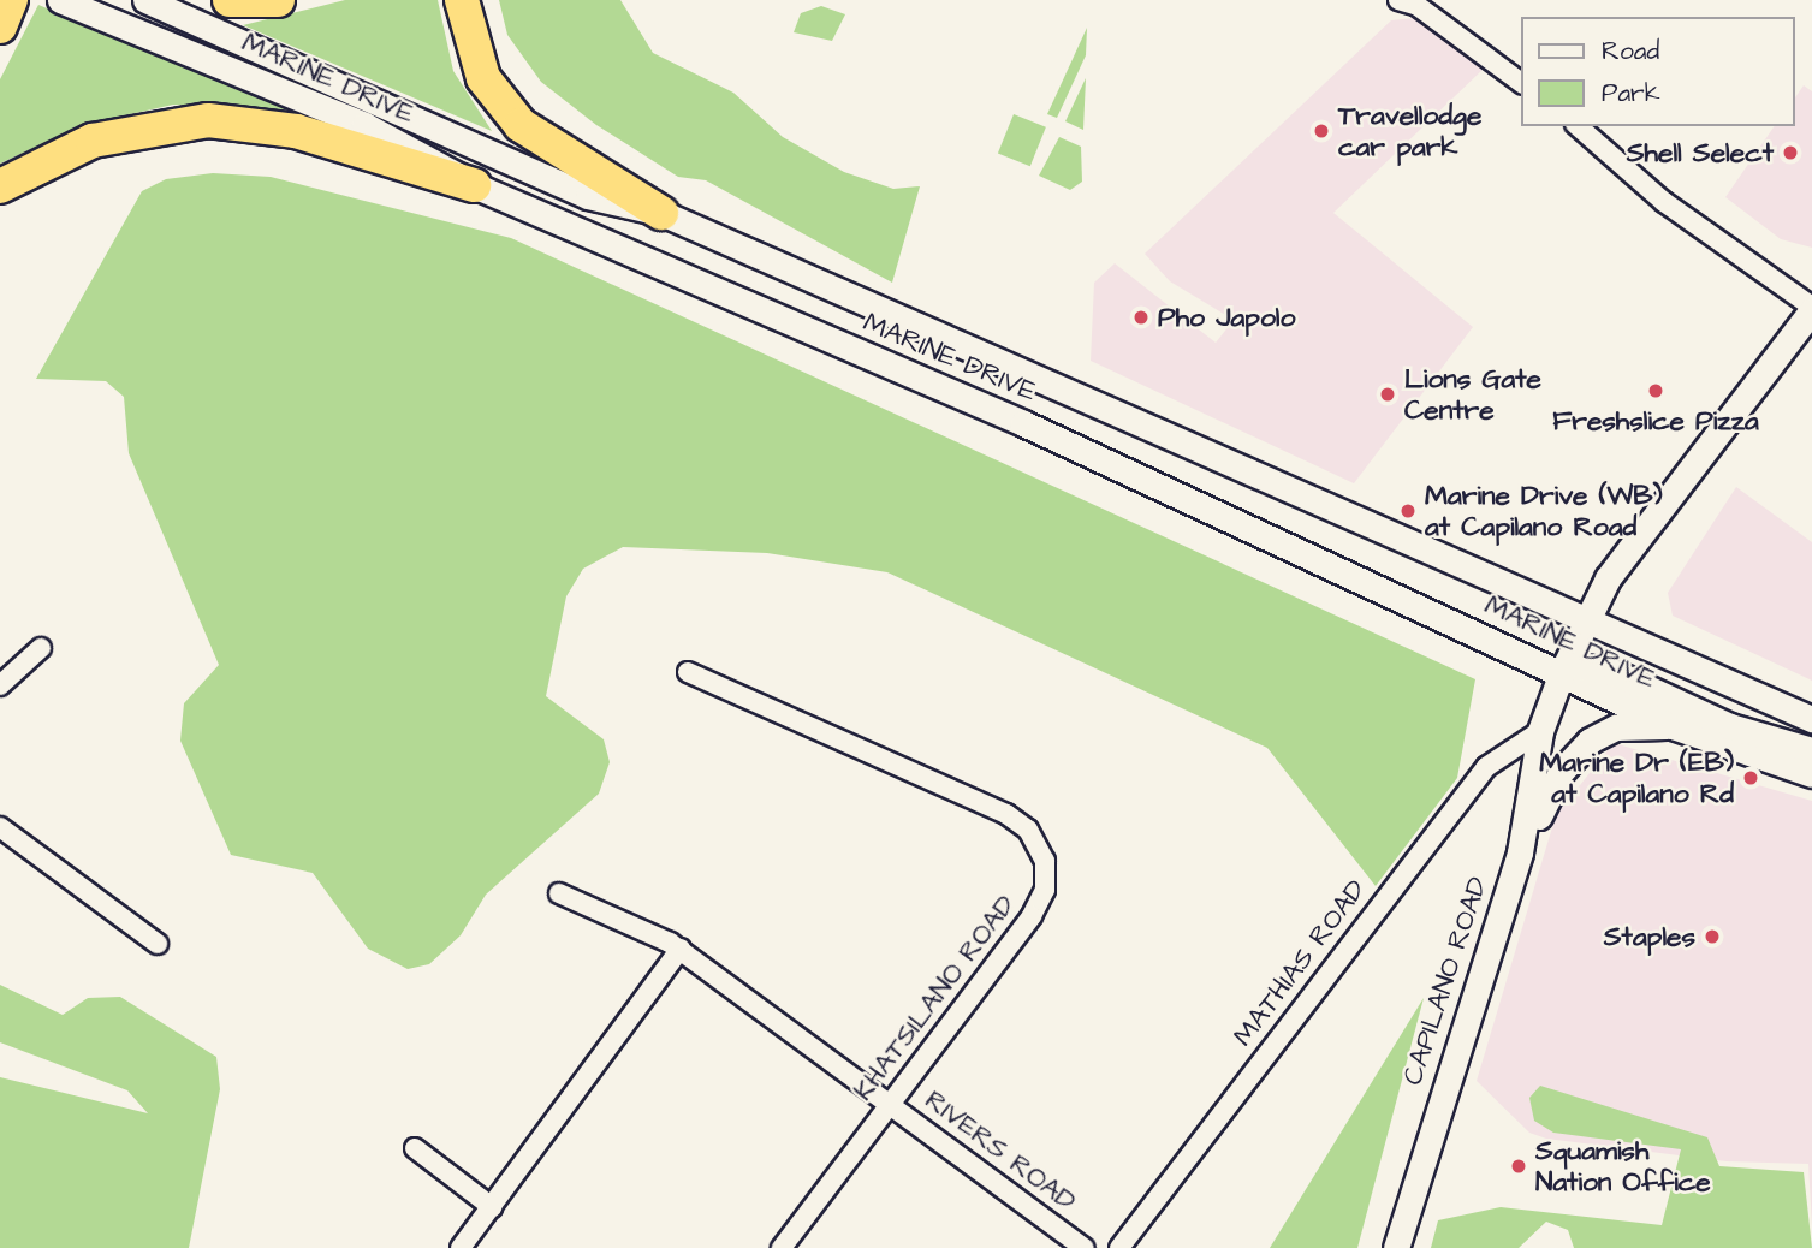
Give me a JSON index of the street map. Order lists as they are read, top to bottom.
{
  "streets": {
    "main road": ["MARINE DRIVE", "CAPILANO ROAD"],
    "street": ["MATHIAS ROAD", "KHATSILANO ROAD", "RIVERS ROAD"]
  },
  "crossings": [
    ["MARINE DRIVE", "CAPILANO ROAD"],
    ["MATHIAS ROAD", "CAPILANO ROAD"],
    ["KHATSILANO ROAD", "RIVERS ROAD"]
  ],
  "places": [
    "Travellodge car park",
    "Shell Select",
    "Pho Japolo",
    "Freshslice Pizza",
    "Lions Gate Centre",
    "Marine Drive (WB) at Capilano Road",
    "Marine Dr (EB) at Capilano Rd",
    "Staples",
    "Squamish Nation Office"
  ],
  "legend": ["Road", "Park"]
}
